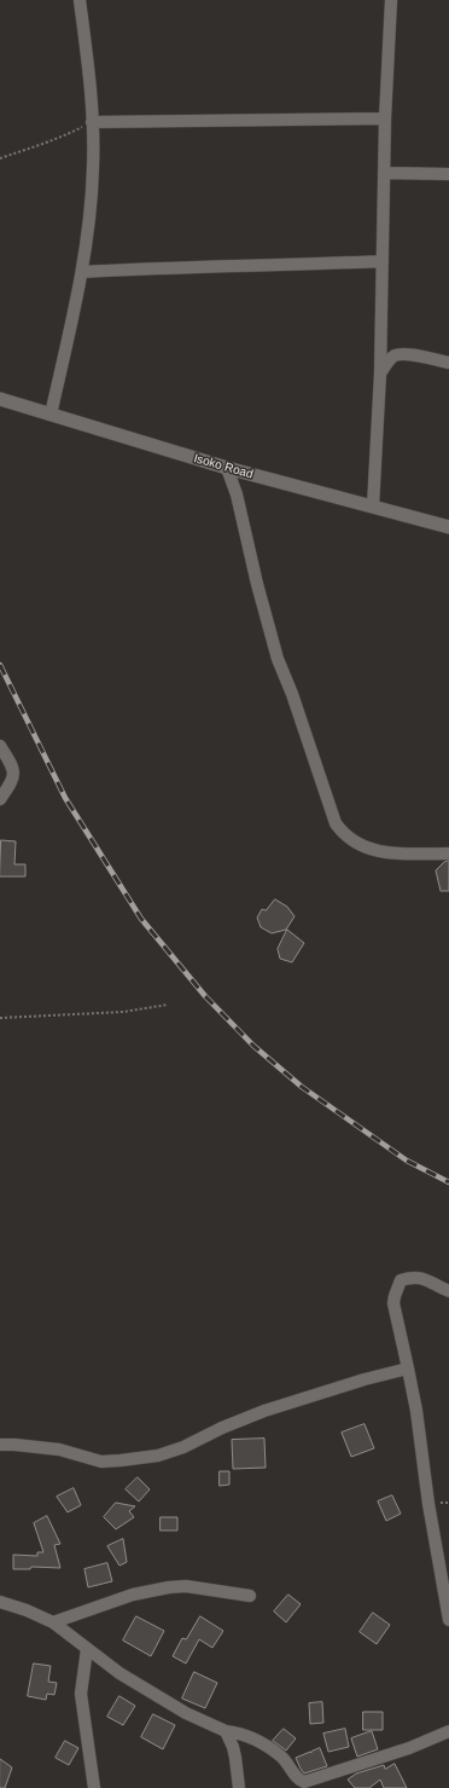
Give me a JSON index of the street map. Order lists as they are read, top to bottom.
{
  "streets": {
    "street": ["Isoko Road"]
  }
}
